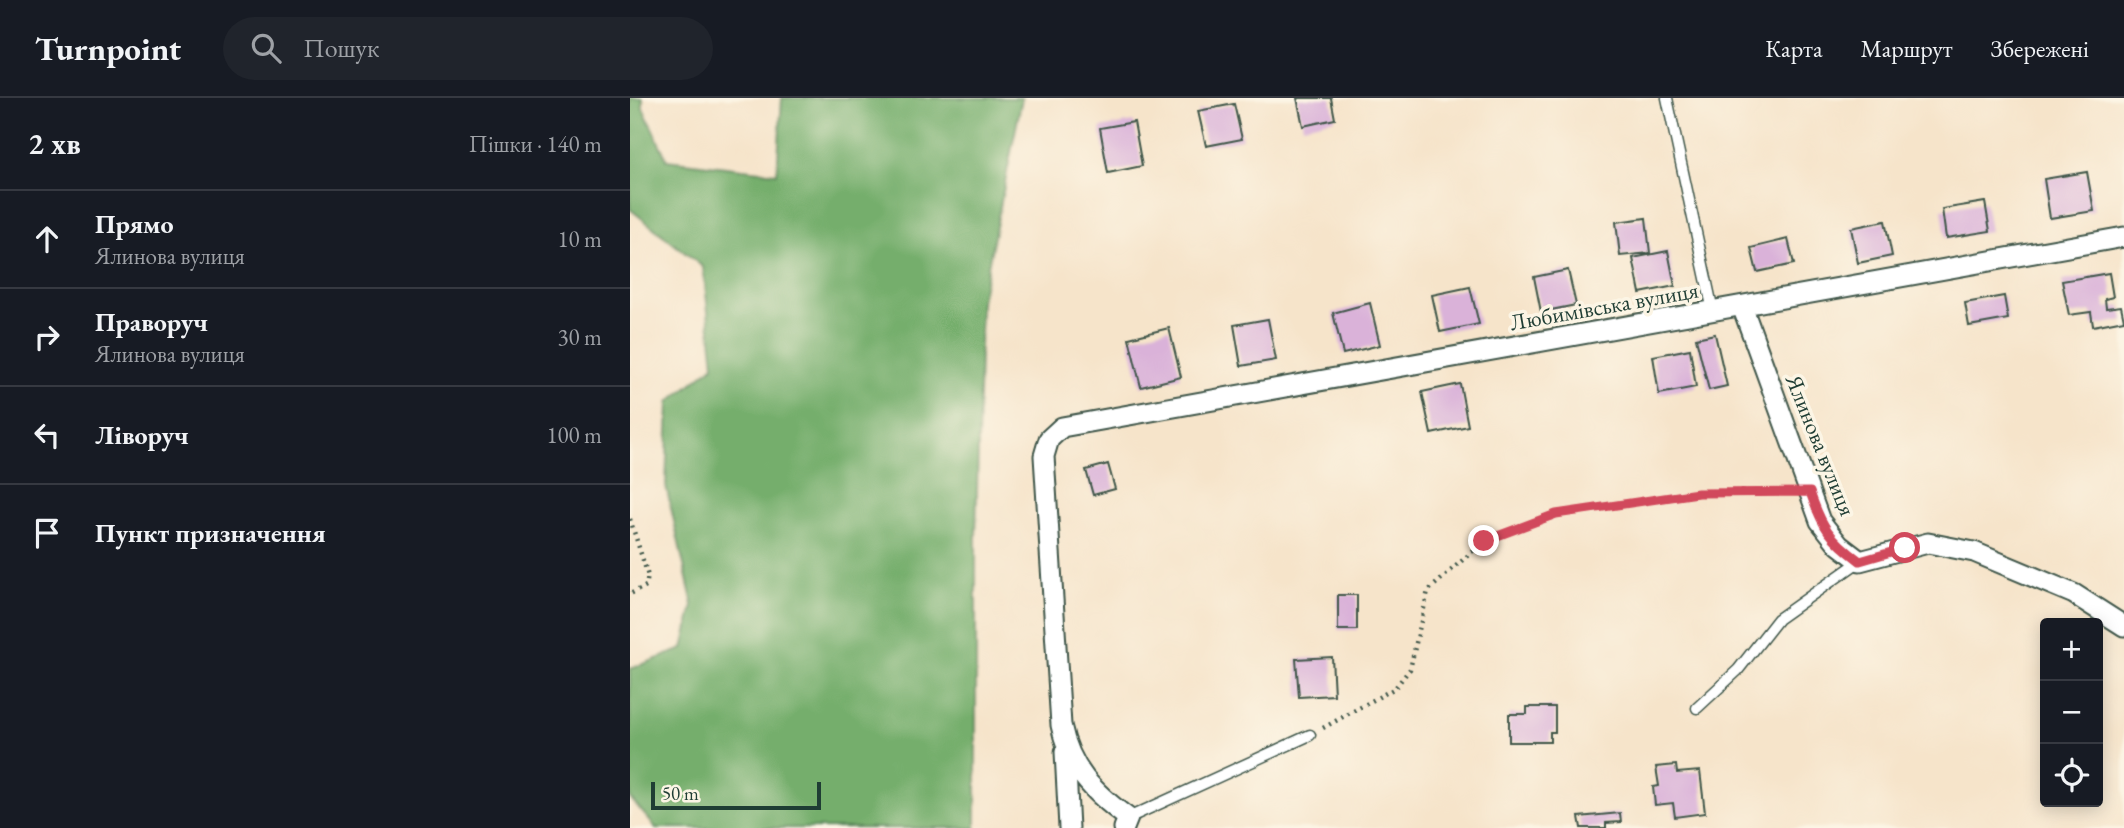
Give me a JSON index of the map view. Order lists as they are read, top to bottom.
{
  "streets": {
    "street": ["Любимівська вулиця", "Ялинова вулиця"]
  },
  "crossings": [
    ["Любимівська вулиця", "Ялинова вулиця"]
  ],
  "scale_bar": "50 m",
  "page": {
    "header": "Turnpoint",
    "search": "Пошук",
    "nav": ["Карта", "Маршрут", "Збережені"],
    "heading": ["2 хв", "Пішки · 140 m"],
    "list": [
      ["Прямо", "Ялинова вулиця", "10 m"],
      ["Праворуч", "Ялинова вулиця", "30 m"],
      ["Ліворуч", "100 m"],
      "Пункт призначення"
    ],
    "map_buttons": ["+", "−"],
    "scale": "50 m"
  }
}
